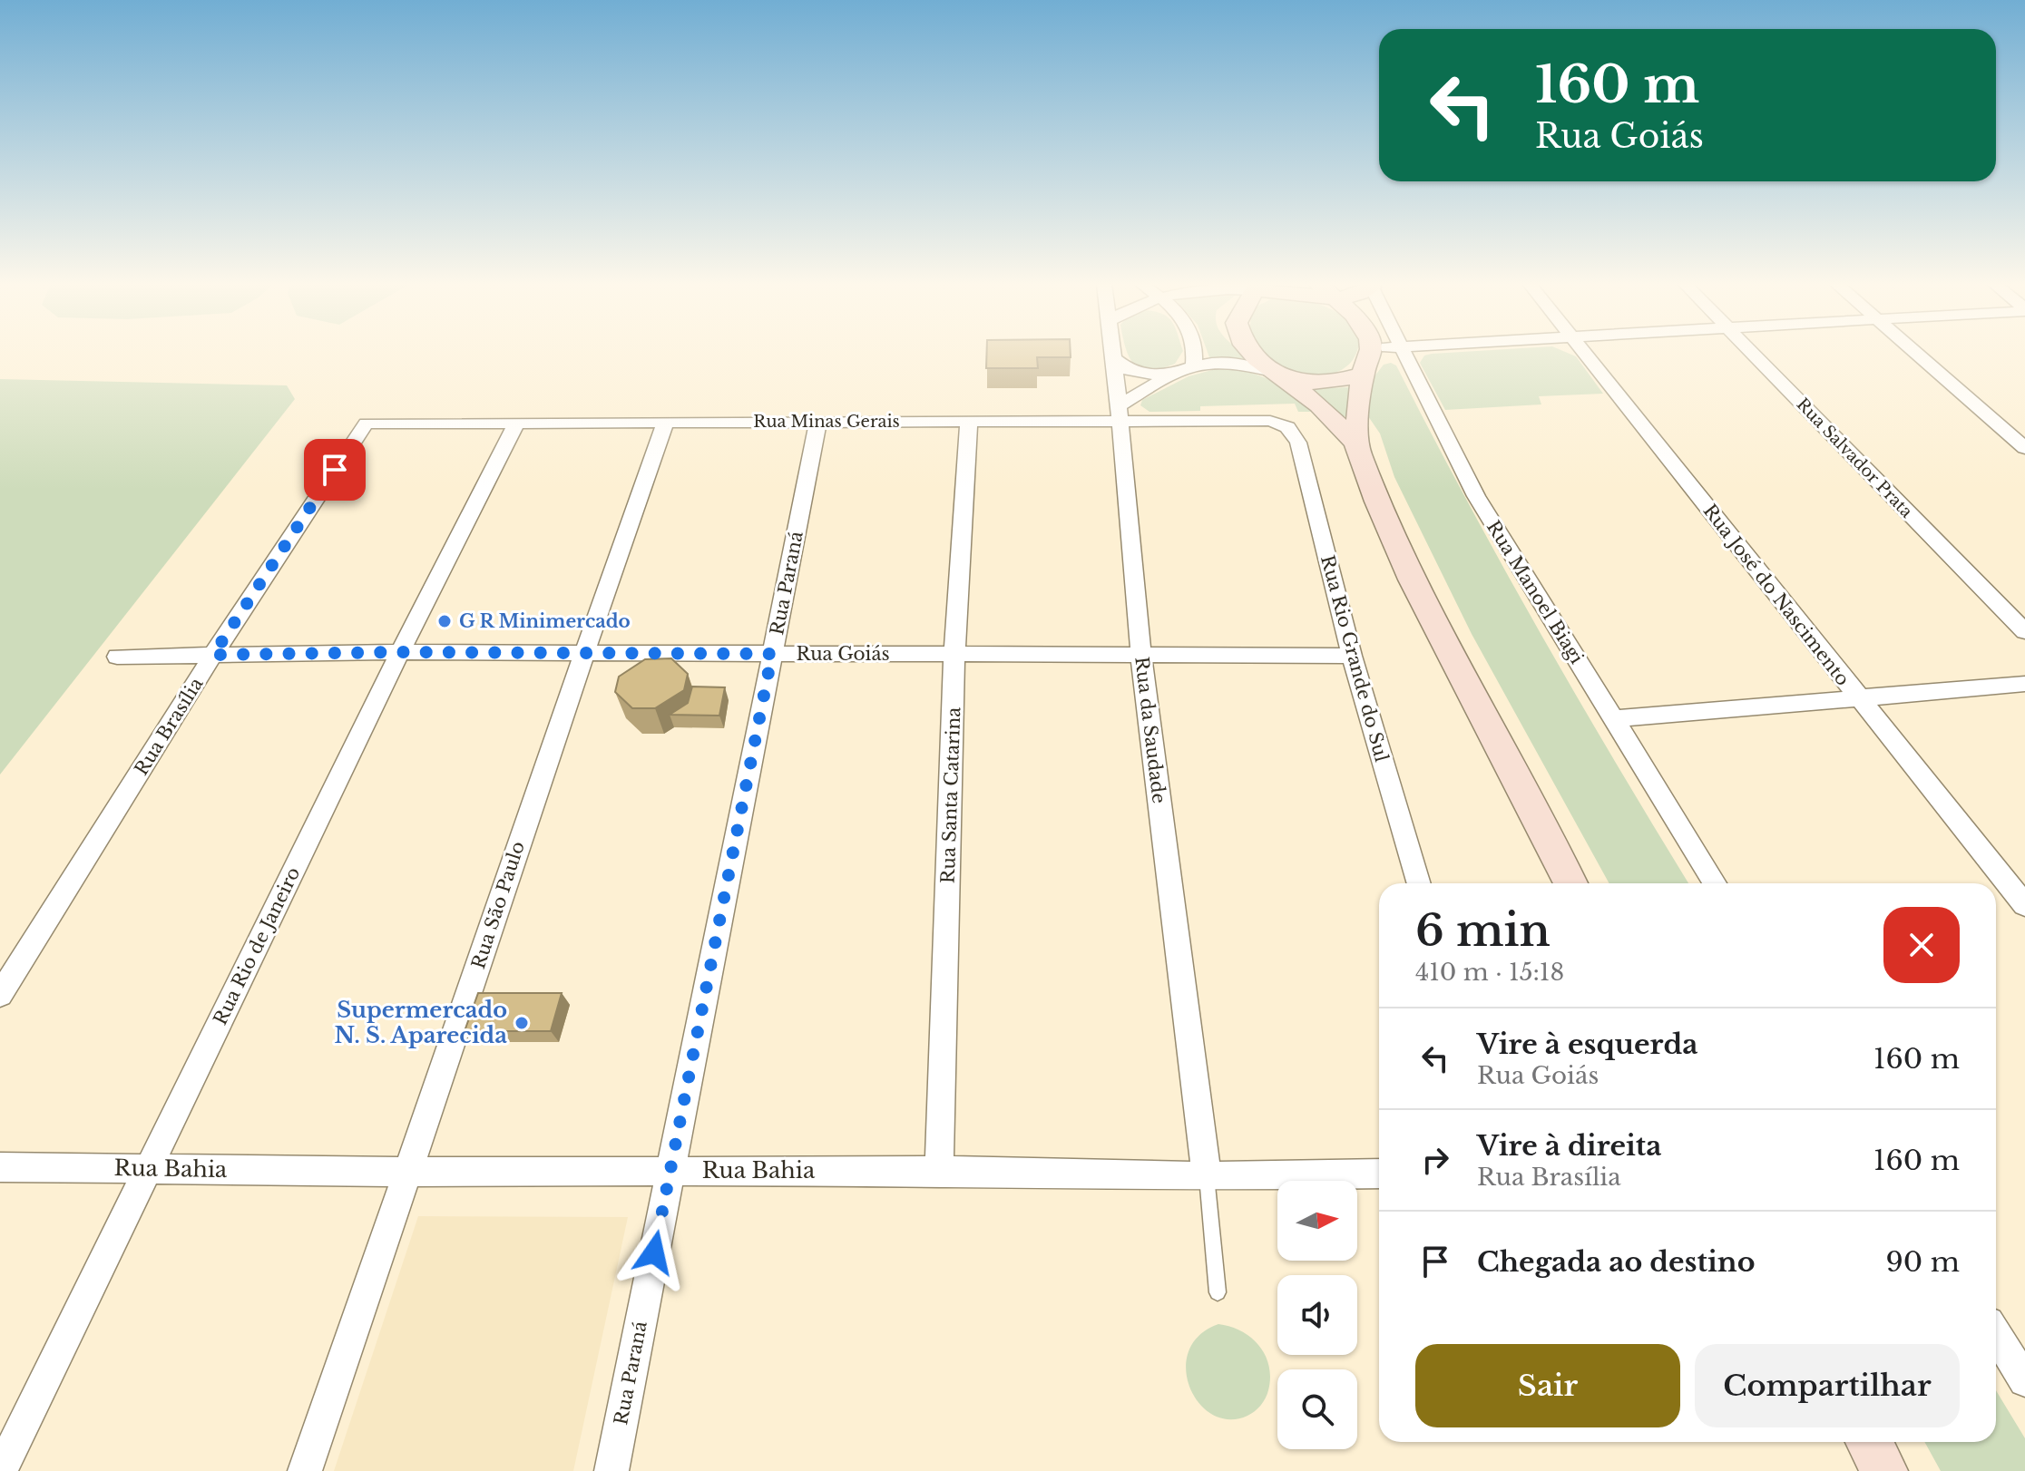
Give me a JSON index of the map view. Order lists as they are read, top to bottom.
{
  "streets": {
    "street": [
      "Rua Minas Gerais",
      "Rua Salvador Prata",
      "Rua Paraná",
      "Rua Manoel Biagi",
      "Rua José do Nascimento",
      "Rua Goiás",
      "Rua Rio Grande do Sul",
      "Rua Brasília",
      "Rua da Saudade",
      "Rua Santa Catarina",
      "Rua São Paulo",
      "Rua Rio de Janeiro",
      "Rua Bahia"
    ]
  },
  "crossings": [
    ["Rua Minas Gerais", "Rua Paraná"],
    ["Rua Minas Gerais", "Rua Rio Grande do Sul"],
    ["Rua Minas Gerais", "Rua Brasília"],
    ["Rua Minas Gerais", "Rua da Saudade"],
    ["Rua Minas Gerais", "Rua Santa Catarina"],
    ["Rua Minas Gerais", "Rua São Paulo"],
    ["Rua Minas Gerais", "Rua Rio de Janeiro"],
    ["Rua Paraná", "Rua Goiás"],
    ["Rua Paraná", "Rua Bahia"],
    ["Rua Goiás", "Rua Rio Grande do Sul"],
    ["Rua Goiás", "Rua Brasília"],
    ["Rua Goiás", "Rua da Saudade"],
    ["Rua Goiás", "Rua Santa Catarina"],
    ["Rua Goiás", "Rua São Paulo"],
    ["Rua Goiás", "Rua Rio de Janeiro"],
    ["Rua da Saudade", "Rua Bahia"],
    ["Rua Santa Catarina", "Rua Bahia"],
    ["Rua São Paulo", "Rua Bahia"],
    ["Rua Rio de Janeiro", "Rua Bahia"]
  ],
  "places": ["G R Minimercado", "Supermercado N. S. Aparecida"],
  "north": "right",
  "page": {
    "turn": ["160 m", "Rua Goiás"],
    "heading": ["6 min", "410 m · 15:18"],
    "list": [
      {
        "name": "Vire à esquerda",
        "note": "Rua Goiás",
        "value": "160 m"
      },
      {
        "name": "Vire à direita",
        "note": "Rua Brasília",
        "value": "160 m"
      },
      {
        "name": "Chegada ao destino",
        "value": "90 m"
      }
    ],
    "buttons": ["Sair", "Compartilhar"]
  }
}
